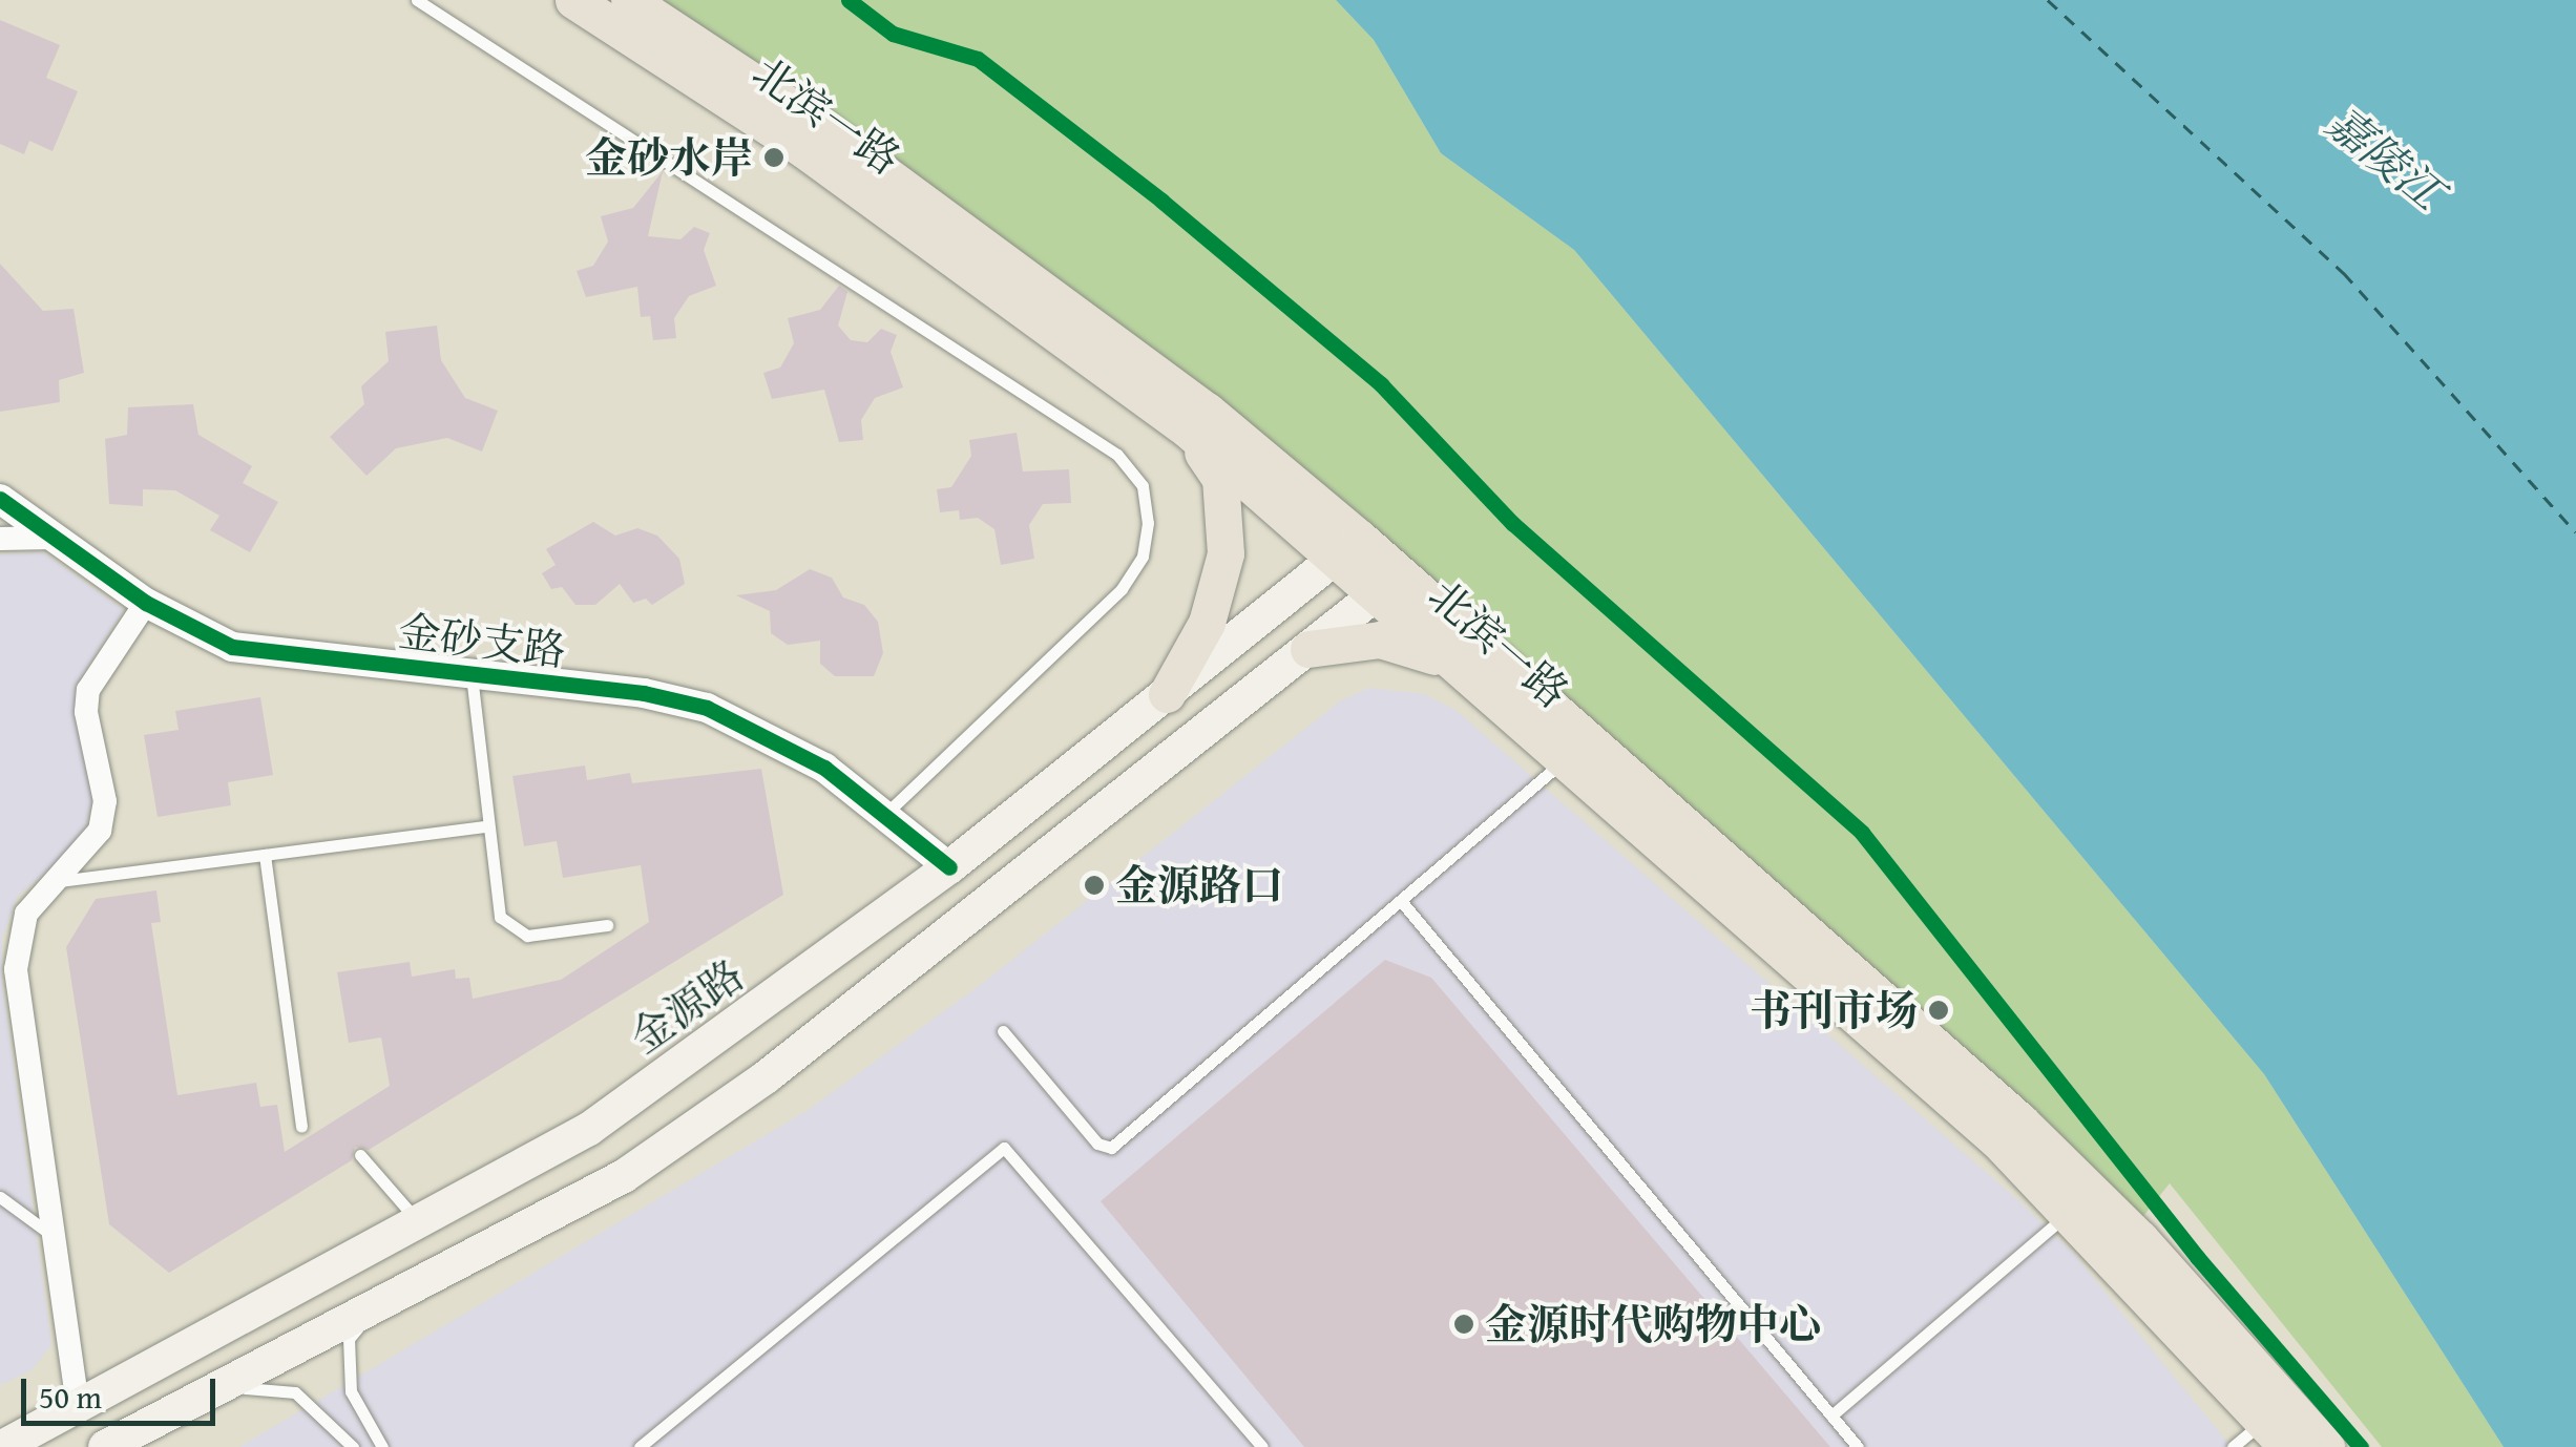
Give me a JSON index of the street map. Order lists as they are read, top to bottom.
{
  "streets": {
    "main road": ["北滨一路", "金源路"],
    "street": ["金砂支路"]
  },
  "crossings": [
    ["北滨一路", "金源路"],
    ["金砂支路", "金源路"]
  ],
  "water": ["嘉陵江"],
  "places": [
    "金砂水岸",
    "金源路口",
    "书刊市场",
    "金源时代购物中心"
  ],
  "scale_bar": "50 m"
}
